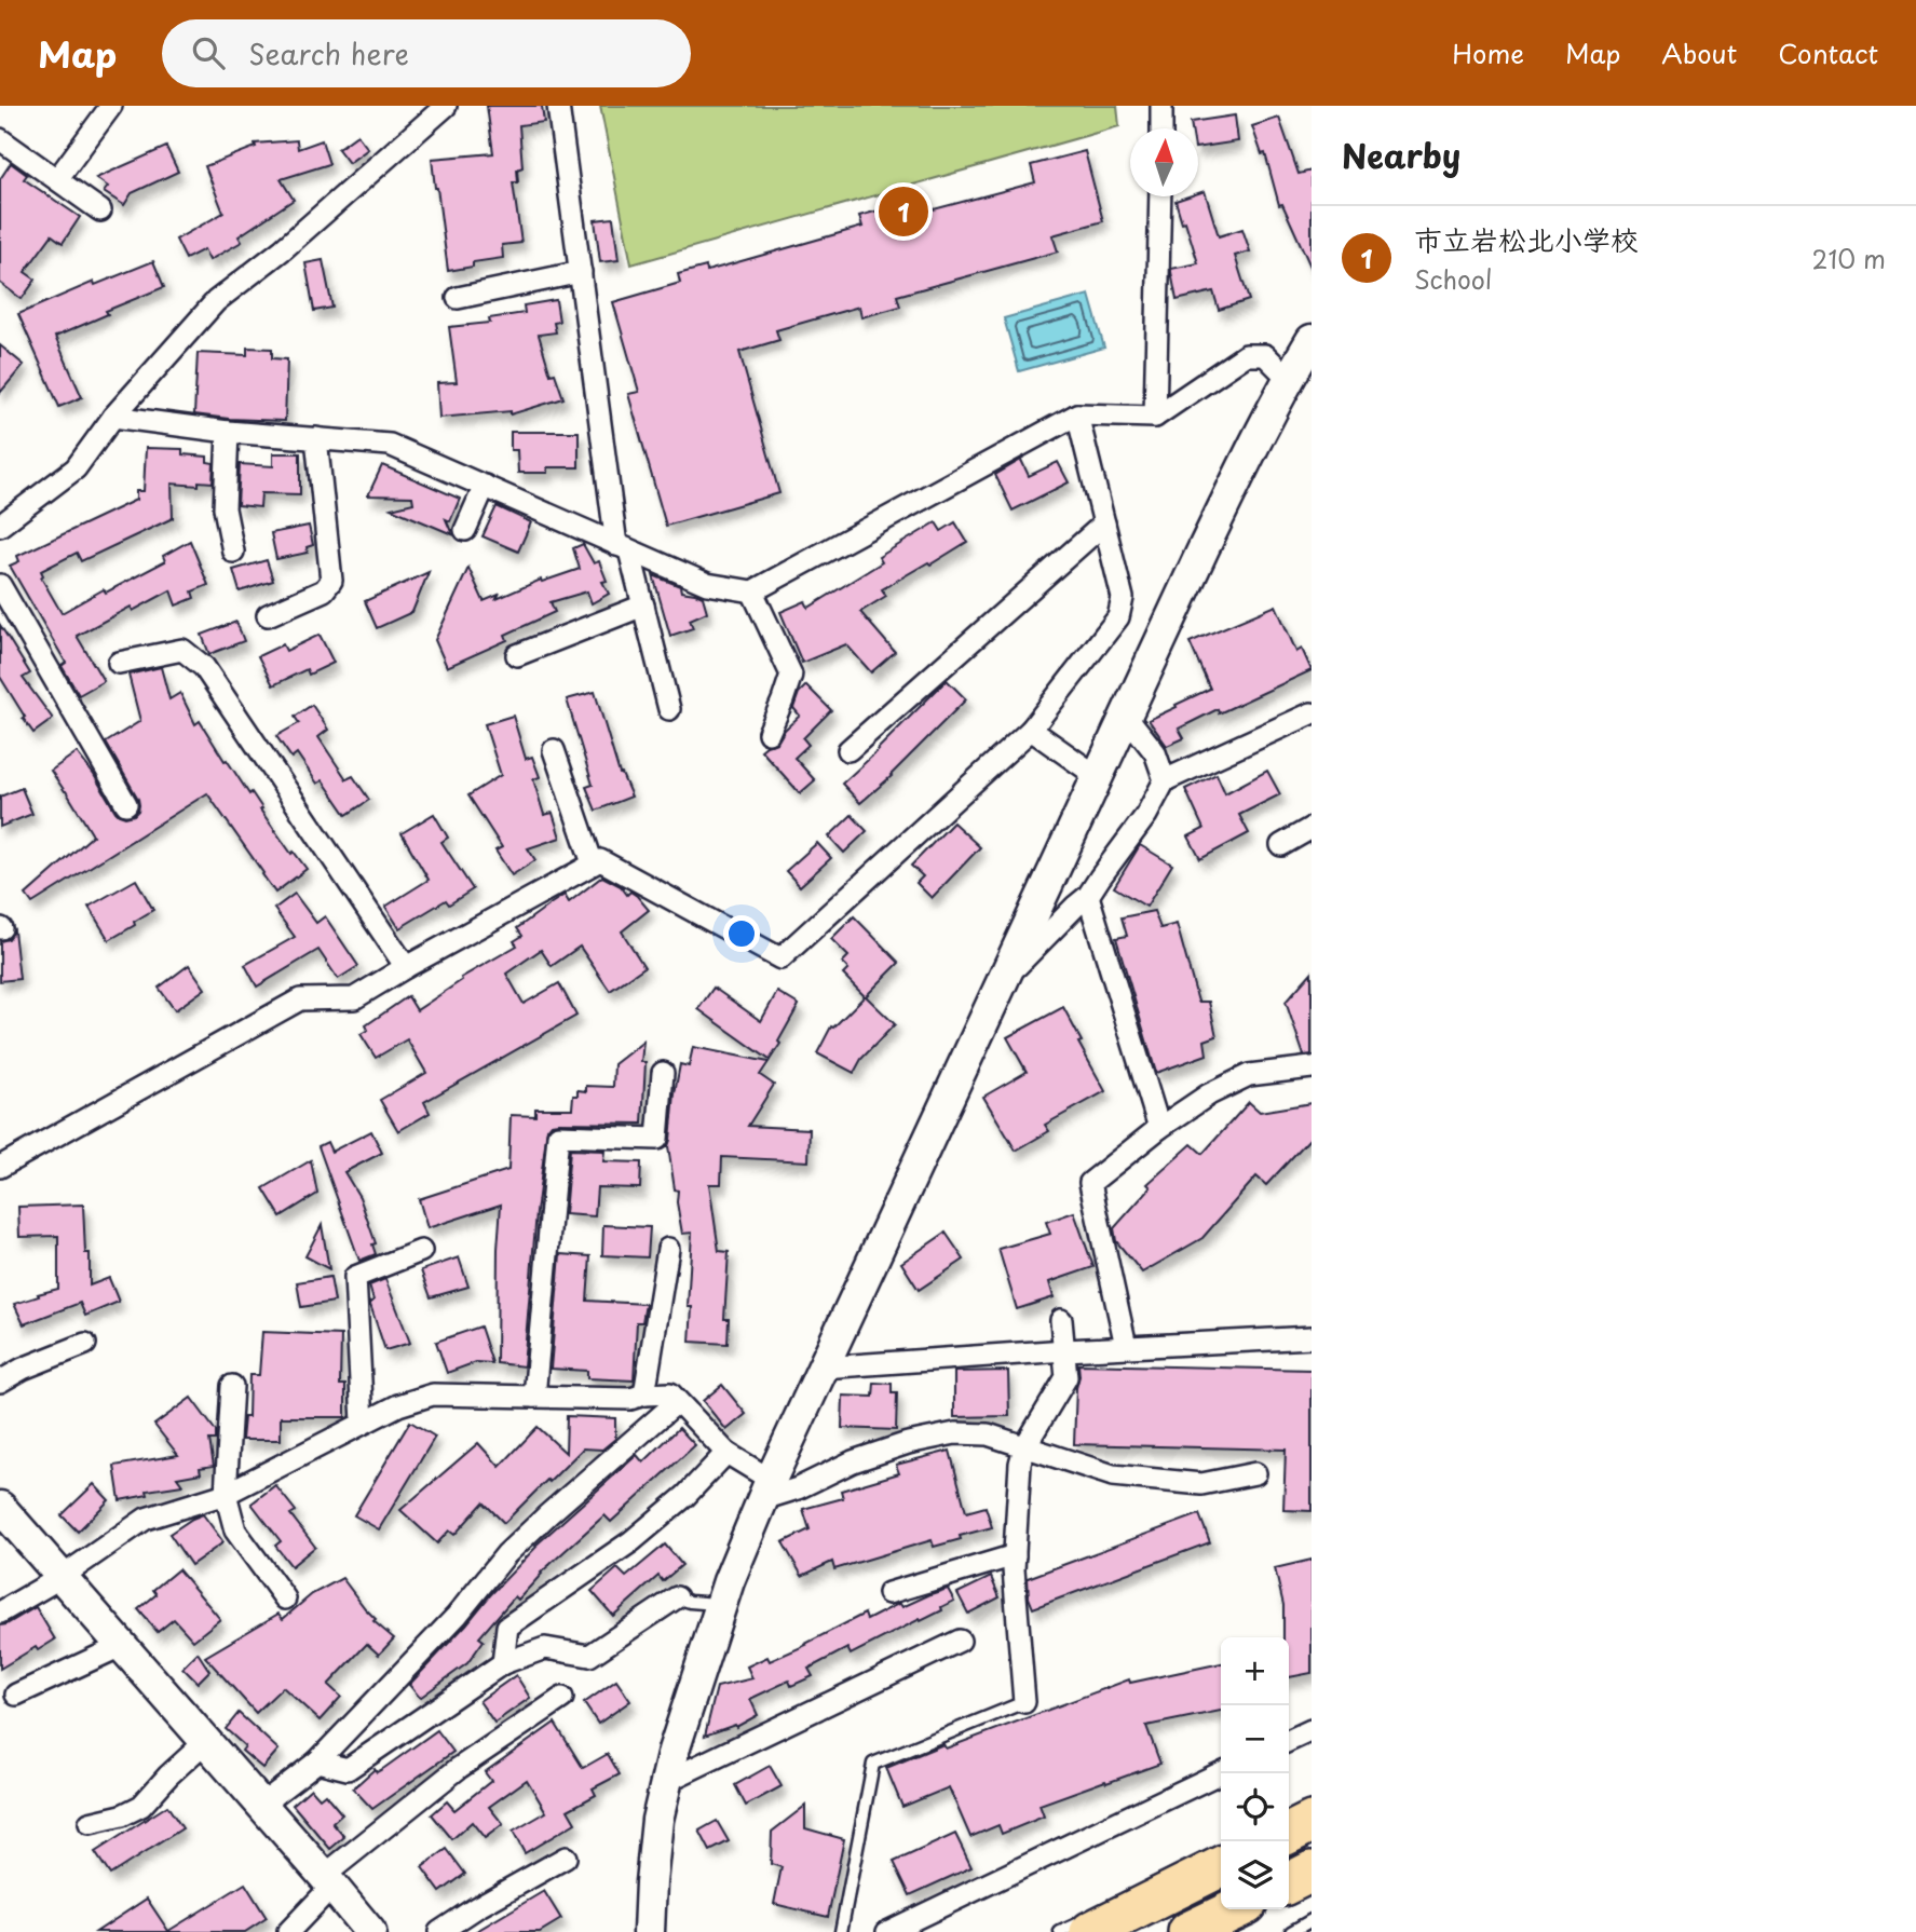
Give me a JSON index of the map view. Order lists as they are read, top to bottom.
{
  "north": "top",
  "page": {
    "header": "Map",
    "search": "Search here",
    "nav": [
      "Home",
      "Map",
      "About",
      "Contact"
    ],
    "heading": "Nearby",
    "pins": "1",
    "list": [
      {
        "mark": "1",
        "name": "市立岩松北小学校",
        "note": "School",
        "value": "210 m"
      }
    ],
    "map_buttons": ["+", "−"]
  }
}
